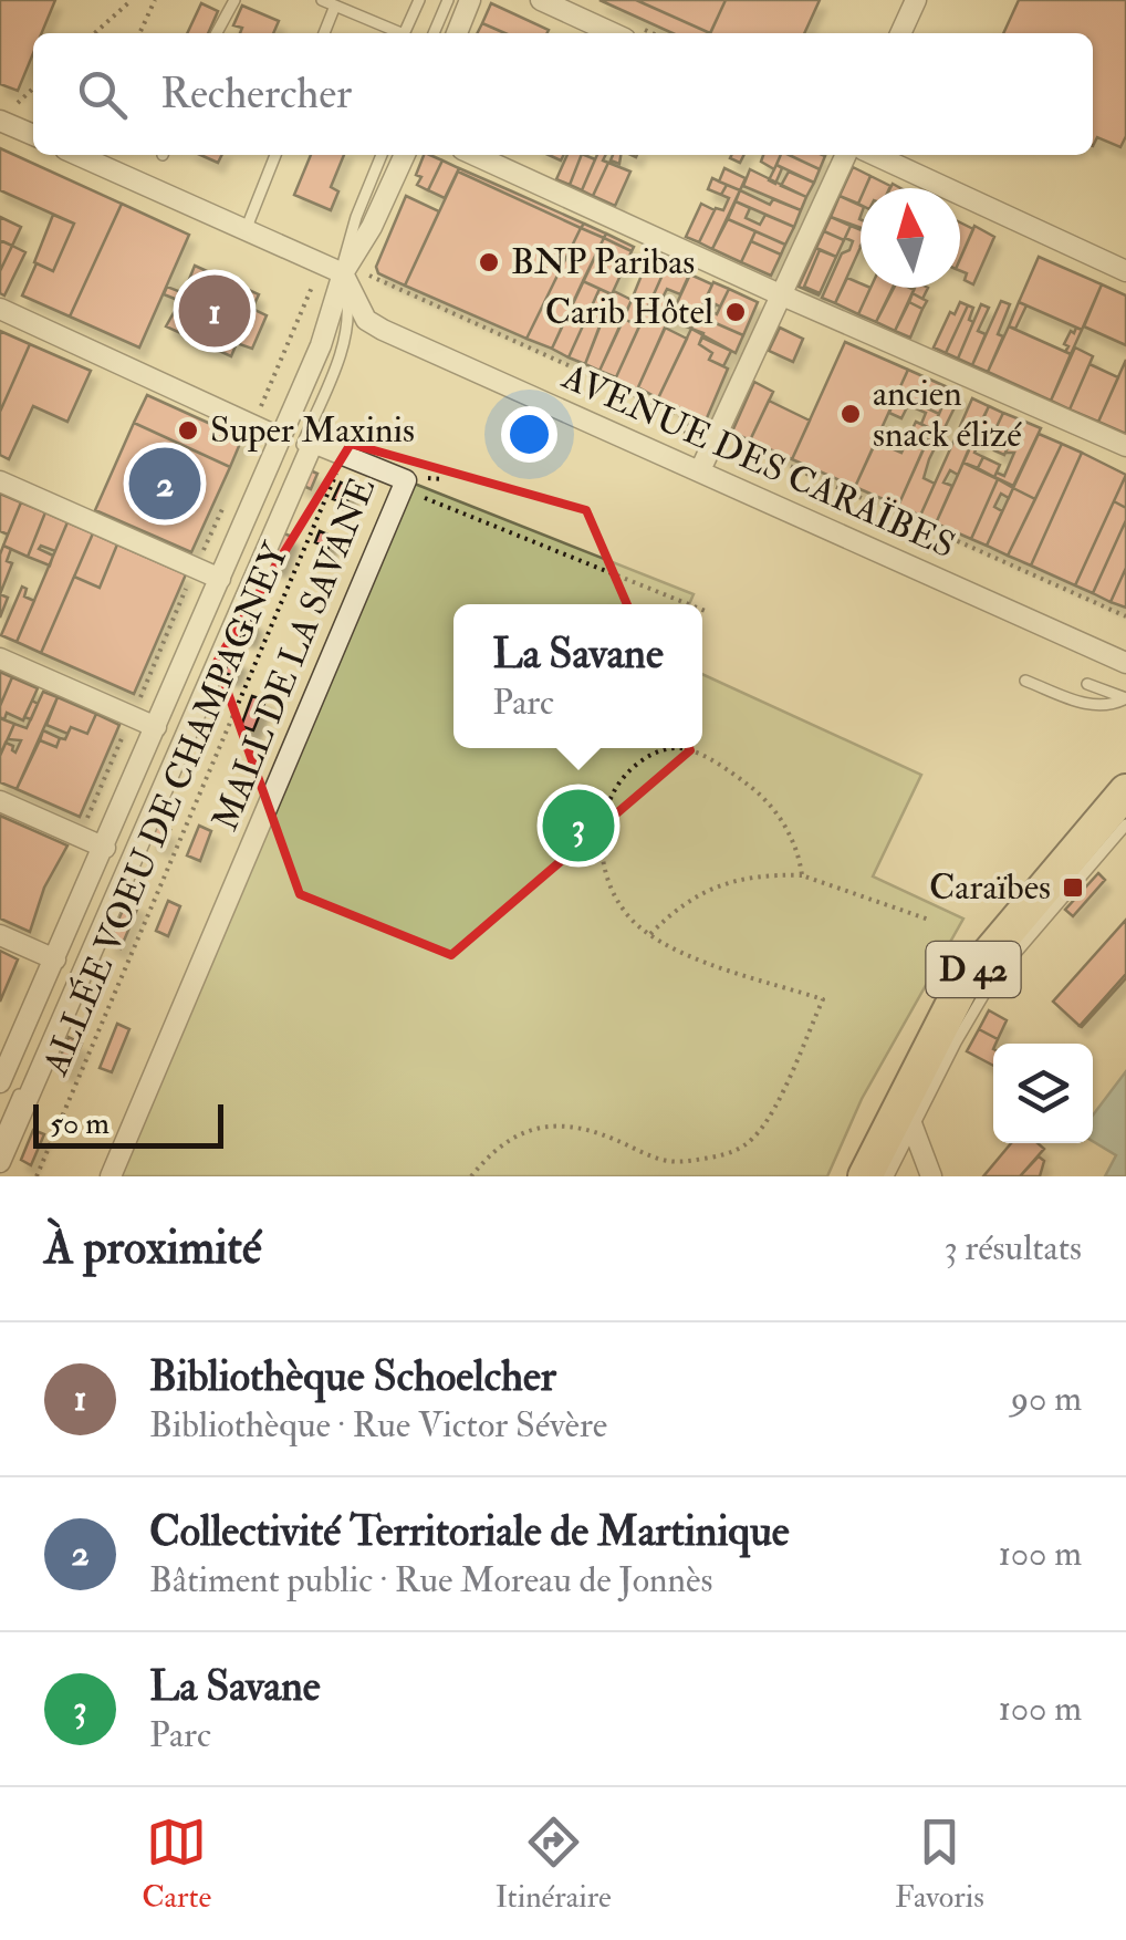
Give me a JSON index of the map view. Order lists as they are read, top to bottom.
{
  "streets": {
    "main road": ["D 42"],
    "street": ["AVENUE DES CARAÏBES", "MALL DE LA SAVANE"],
    "path": ["ALLÉE VOEU DE CHAMPAGNEY"]
  },
  "places": {
    "other": [
      "BNP Paribas",
      "Carib Hôtel",
      "ancien snack élizé",
      "Super Maxinis"
    ],
    "transit": ["Caraïbes"]
  },
  "scale_bar": "50 m",
  "north": "top",
  "page": {
    "search": "Rechercher",
    "pins": ["1", "2", "3"],
    "popup": ["La Savane", "Parc"],
    "scale": "50 m",
    "heading": ["À proximité", "3 résultats"],
    "list": [
      {
        "mark": "1",
        "name": "Bibliothèque Schoelcher",
        "note": "Bibliothèque · Rue Victor Sévère",
        "value": "90 m"
      },
      {
        "mark": "2",
        "name": "Collectivité Territoriale de Martinique",
        "note": "Bâtiment public · Rue Moreau de Jonnès",
        "value": "100 m"
      },
      {
        "mark": "3",
        "name": "La Savane",
        "note": "Parc",
        "value": "100 m"
      }
    ],
    "nav": ["Carte", "Itinéraire", "Favoris"]
  }
}
